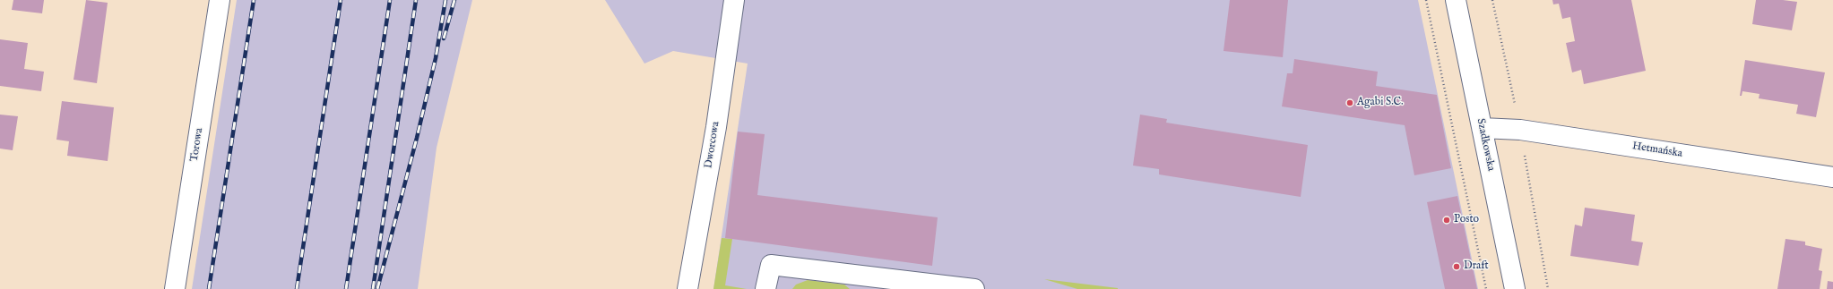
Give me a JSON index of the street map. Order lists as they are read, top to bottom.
{
  "streets": {
    "street": [
      "Torowa",
      "Dworcowa",
      "Szadkowska",
      "Hetmańska"
    ]
  },
  "crossings": [
    ["Szadkowska", "Hetmańska"]
  ],
  "places": ["Agabi S.C.", "Posto", "Draft"]
}
